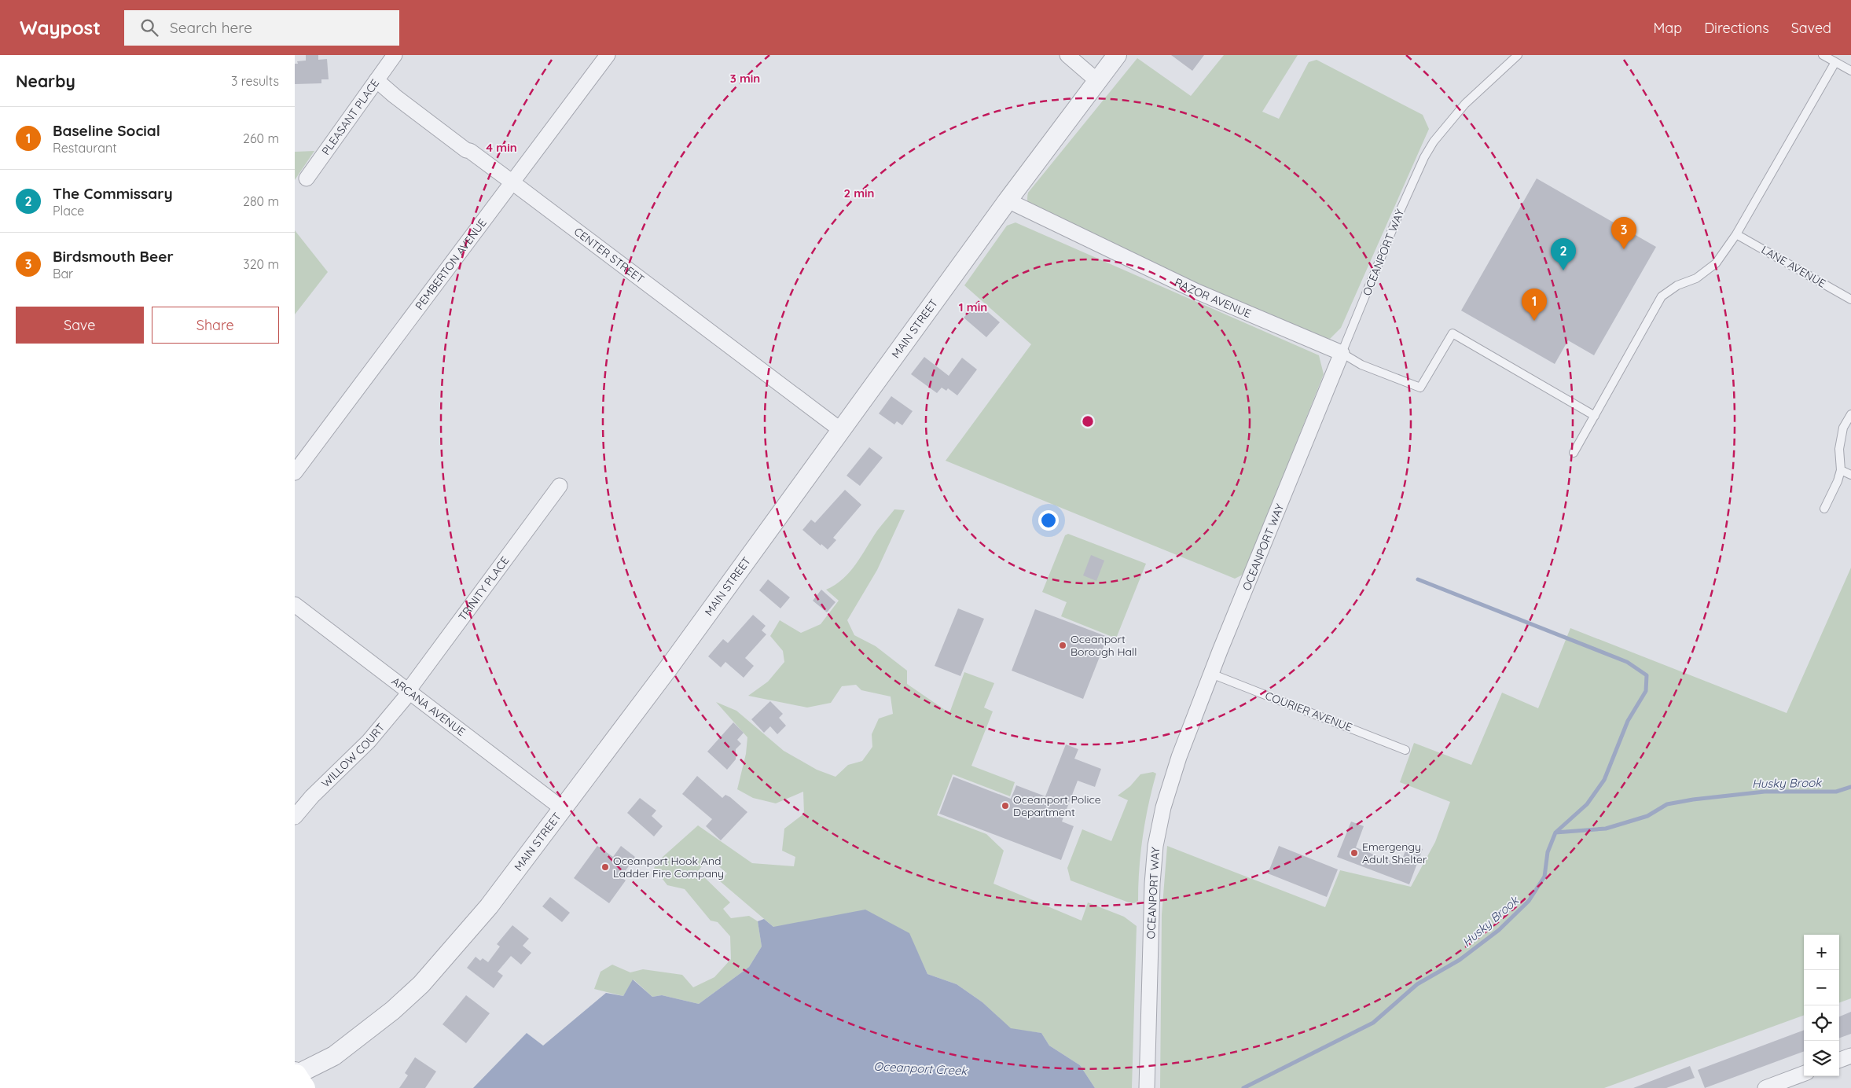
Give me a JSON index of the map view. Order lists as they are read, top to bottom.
{
  "streets": {
    "street": [
      "PLEASANT PLACE",
      "OCEANPORT WAY",
      "CENTER STREET",
      "PEMBERTON AVENUE",
      "RAZOR AVENUE",
      "MAIN STREET",
      "TRINITY PLACE",
      "ARCANA AVENUE",
      "WILLOW COURT"
    ],
    "lane": ["LANE AVENUE", "COURIER AVENUE"]
  },
  "crossings": [
    ["PLEASANT PLACE", "CENTER STREET"],
    ["OCEANPORT WAY", "RAZOR AVENUE"],
    ["OCEANPORT WAY", "COURIER AVENUE"],
    ["CENTER STREET", "PEMBERTON AVENUE"],
    ["CENTER STREET", "MAIN STREET"],
    ["RAZOR AVENUE", "MAIN STREET"],
    ["MAIN STREET", "ARCANA AVENUE"],
    ["TRINITY PLACE", "ARCANA AVENUE"],
    ["TRINITY PLACE", "WILLOW COURT"],
    ["ARCANA AVENUE", "WILLOW COURT"]
  ],
  "water": ["Husky Brook", "Oceanport Creek"],
  "places": [
    "Oceanport Borough Hall",
    "Oceanport Police Department",
    "Emergengy Adult Shelter",
    "Oceanport Hook And Ladder Fire Company"
  ],
  "page": {
    "header": "Waypost",
    "search": "Search here",
    "nav": ["Map", "Directions", "Saved"],
    "heading": ["Nearby", "3 results"],
    "list": [
      {
        "mark": "1",
        "name": "Baseline Social",
        "note": "Restaurant",
        "value": "260 m"
      },
      {
        "mark": "2",
        "name": "The Commissary",
        "note": "Place",
        "value": "280 m"
      },
      {
        "mark": "3",
        "name": "Birdsmouth Beer",
        "note": "Bar",
        "value": "320 m"
      }
    ],
    "pins": ["3", "2", "1"],
    "buttons": ["Save", "Share"],
    "map_buttons": ["+", "−"]
  },
  "rings": [
    "3 min",
    "4 min",
    "2 min",
    "1 min"
  ]
}
